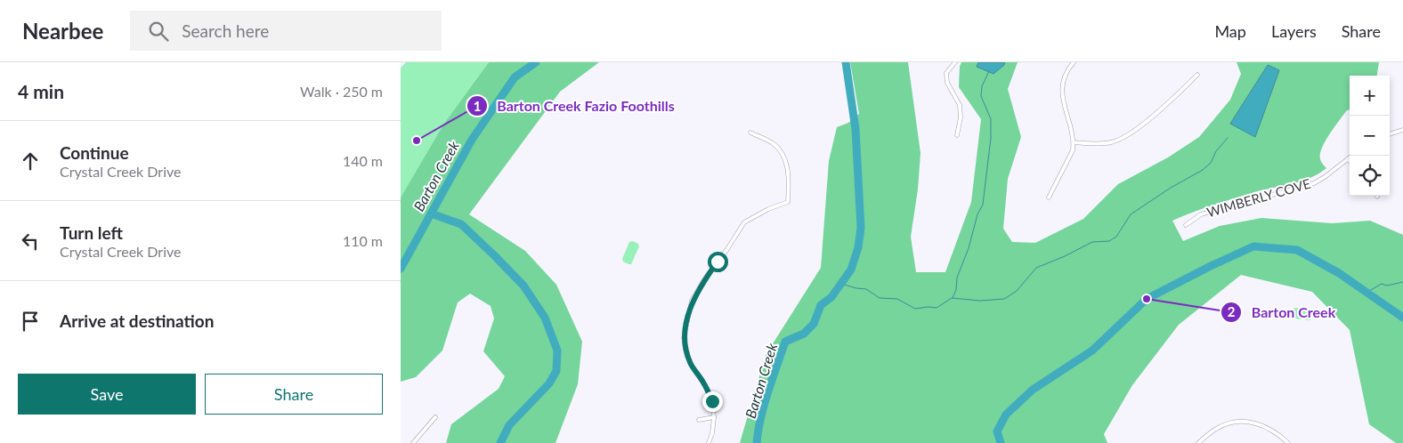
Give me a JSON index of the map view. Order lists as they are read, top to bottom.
{
  "streets": {
    "street": ["WIMBERLY COVE"]
  },
  "water": ["Barton Creek"],
  "places": ["Barton Creek Fazio Foothills", "Barton Creek"],
  "page": {
    "header": "Nearbee",
    "search": "Search here",
    "nav": ["Map", "Layers", "Share"],
    "heading": ["4 min", "Walk · 250 m"],
    "map_buttons": ["+", "−"],
    "list": [
      ["Continue", "Crystal Creek Drive", "140 m"],
      ["Turn left", "Crystal Creek Drive", "110 m"],
      "Arrive at destination"
    ],
    "buttons": ["Save", "Share"]
  }
}
